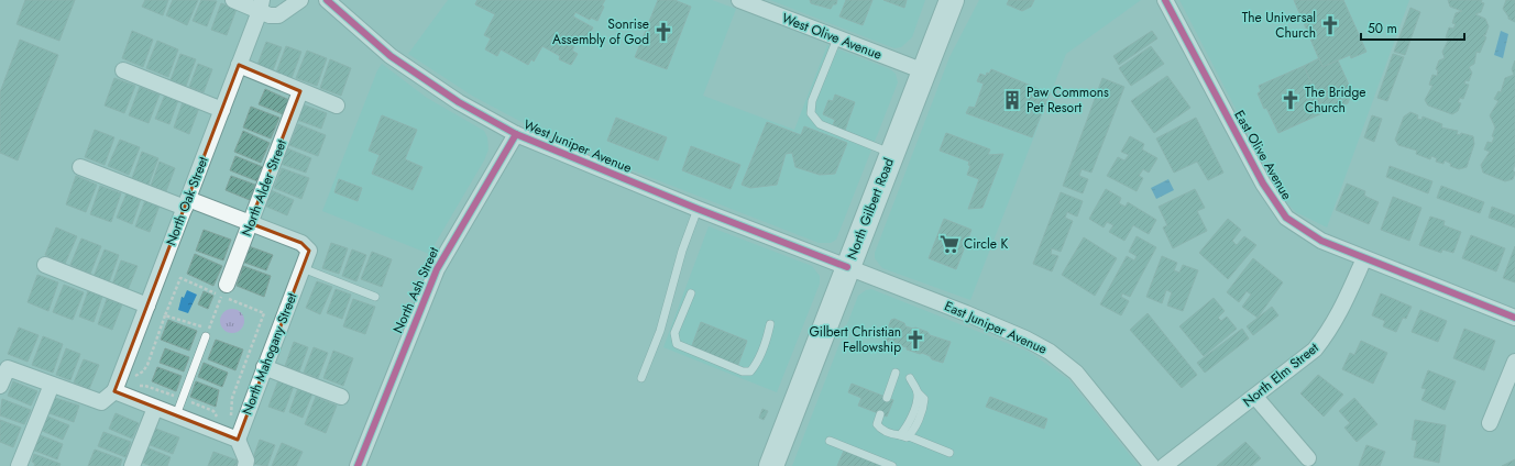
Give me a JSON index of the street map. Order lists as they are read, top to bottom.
{
  "streets": {
    "main road": ["North Gilbert Road"],
    "street": [
      "West Olive Avenue",
      "West Juniper Avenue",
      "East Olive Avenue",
      "North Alder Street",
      "North Oak Street",
      "North Ash Street",
      "East Juniper Avenue",
      "North Mahogany Street",
      "North Elm Street"
    ]
  },
  "crossings": [
    ["West Olive Avenue", "North Gilbert Road"],
    ["West Juniper Avenue", "North Gilbert Road"],
    ["West Juniper Avenue", "North Ash Street"],
    ["West Juniper Avenue", "East Juniper Avenue"],
    ["East Olive Avenue", "North Elm Street"],
    ["North Alder Street", "North Mahogany Street"],
    ["North Gilbert Road", "East Juniper Avenue"]
  ],
  "places": {
    "church": [
      "The Universal Church",
      "Sonrise Assembly of God",
      "The Bridge Church",
      "Gilbert Christian Fellowship"
    ],
    "building": ["Paw Commons Pet Resort"],
    "supermarket": ["Circle K"]
  },
  "scale_bar": "50 m"
}
